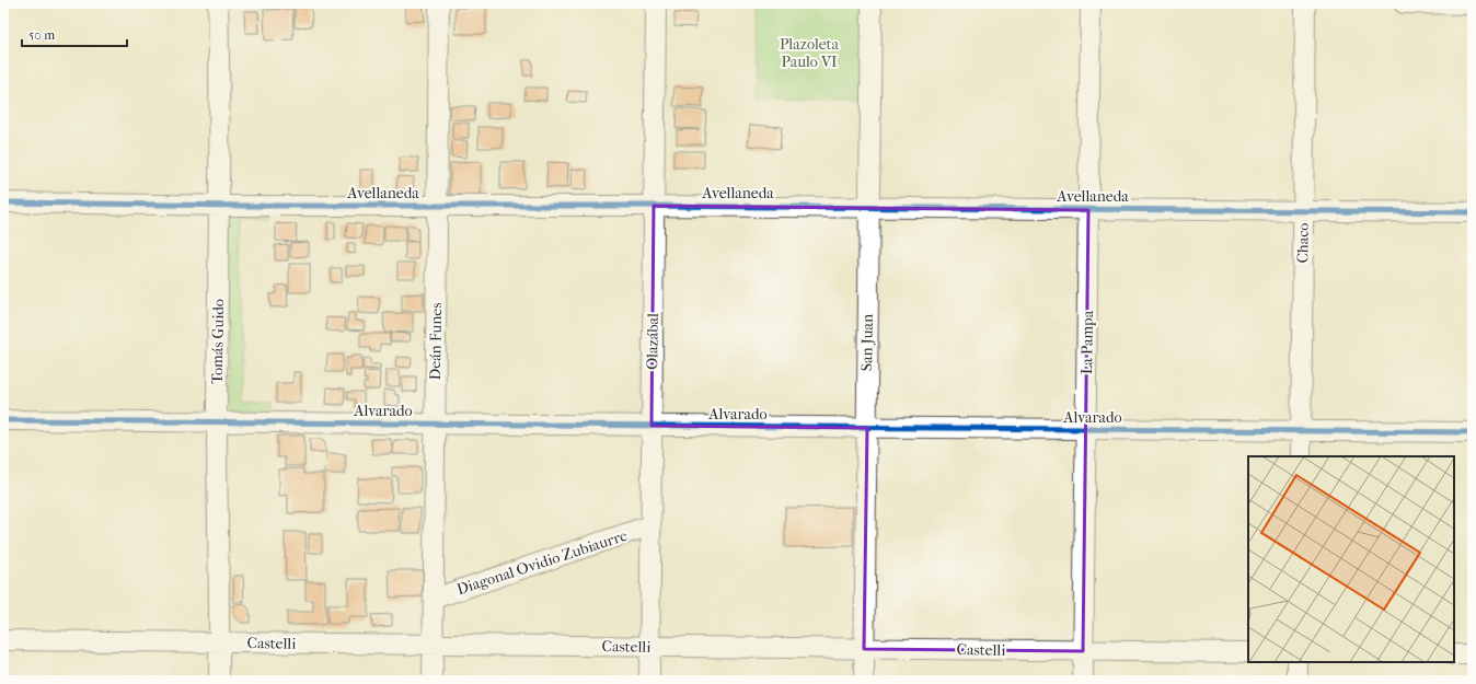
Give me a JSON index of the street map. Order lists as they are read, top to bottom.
{
  "streets": {
    "street": [
      "Avellaneda",
      "Chaco",
      "Tomás Guido",
      "Deán Funes",
      "Olazábal",
      "San Juan",
      "La Pampa",
      "Alvarado",
      "Diagonal Ovidio Zubiaurre",
      "Castelli"
    ]
  },
  "crossings": [
    ["Avellaneda", "Chaco"],
    ["Avellaneda", "Tomás Guido"],
    ["Avellaneda", "Deán Funes"],
    ["Avellaneda", "Olazábal"],
    ["Avellaneda", "San Juan"],
    ["Avellaneda", "La Pampa"],
    ["Chaco", "Alvarado"],
    ["Tomás Guido", "Alvarado"],
    ["Tomás Guido", "Castelli"],
    ["Deán Funes", "Alvarado"],
    ["Deán Funes", "Diagonal Ovidio Zubiaurre"],
    ["Deán Funes", "Castelli"],
    ["Olazábal", "Alvarado"],
    ["Olazábal", "Diagonal Ovidio Zubiaurre"],
    ["Olazábal", "Castelli"],
    ["San Juan", "Alvarado"],
    ["San Juan", "Castelli"],
    ["La Pampa", "Alvarado"],
    ["La Pampa", "Castelli"]
  ],
  "parks": ["Plazoleta Paulo VI"],
  "scale_bar": "50 m"
}
